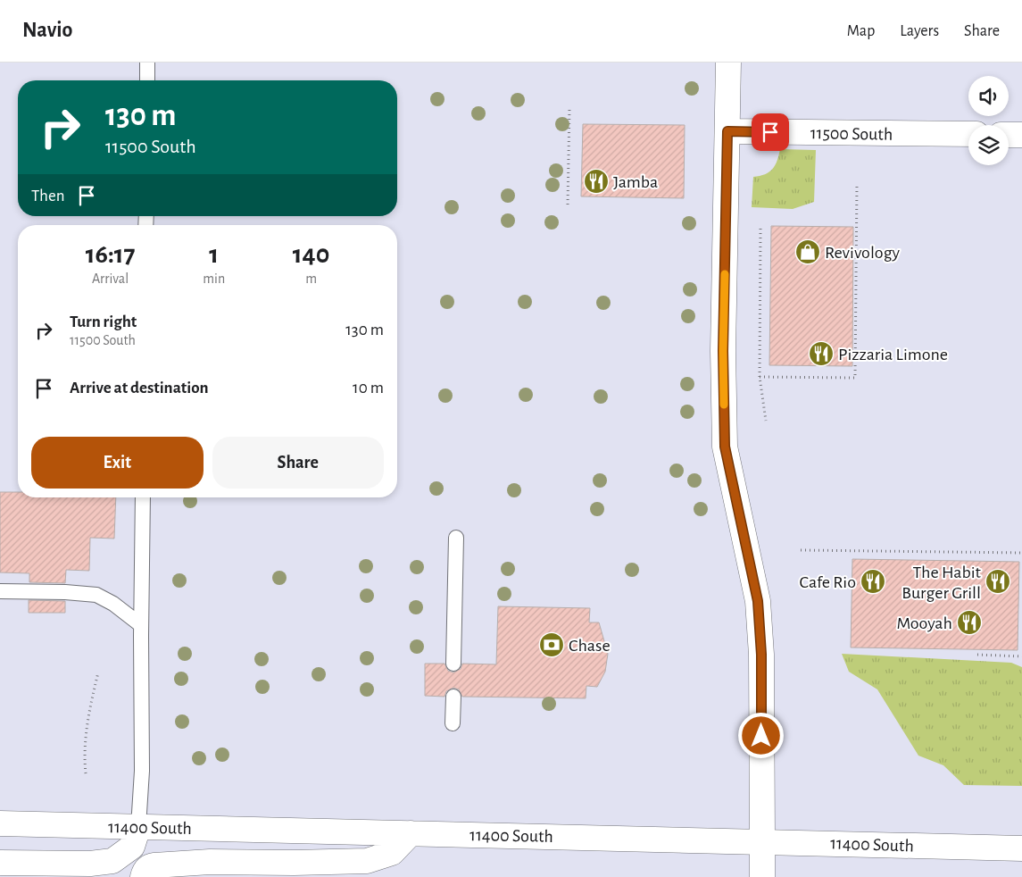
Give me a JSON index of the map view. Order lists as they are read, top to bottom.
{
  "streets": {
    "main road": ["11500 South", "11400 South"]
  },
  "places": {
    "restaurant": [
      "Jamba",
      "Pizzaria Limone",
      "Cafe Rio",
      "The Habit Burger Grill",
      "Mooyah"
    ],
    "shop": ["Revivology"],
    "bank": ["Chase"]
  },
  "page": {
    "header": "Navio",
    "nav": ["Map", "Layers", "Share"],
    "turn": ["130 m", "11500 South"],
    "then": "Then",
    "eta": [
      "16:17",
      "Arrival",
      "1",
      "min",
      "140",
      "m"
    ],
    "list": [
      {
        "name": "Turn right",
        "note": "11500 South",
        "value": "130 m"
      },
      {
        "name": "Arrive at destination",
        "value": "10 m"
      }
    ],
    "buttons": ["Exit", "Share"]
  }
}
